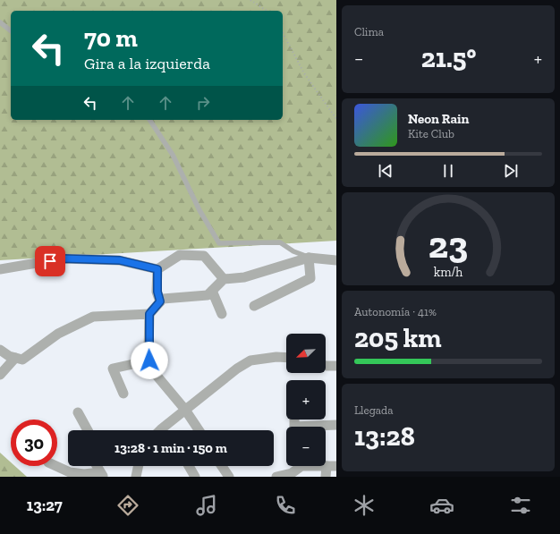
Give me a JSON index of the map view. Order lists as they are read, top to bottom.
{
  "north": "bottom left",
  "page": {
    "tile": [
      "Clima",
      ["Autonomía · 41%", "205 km"],
      ["Llegada", "13:28"]
    ],
    "turn": ["70 m", "Gira a la izquierda"],
    "heat": ["−", "21.5°", "+"],
    "song": ["Neon Rain", "Kite Club"],
    "map_buttons": ["+", "−"],
    "limit": "30",
    "trip": "13:28 · 1 min · 150 m",
    "tabs": "13:27",
    "gauge": ["23", "km/h"]
  }
}
